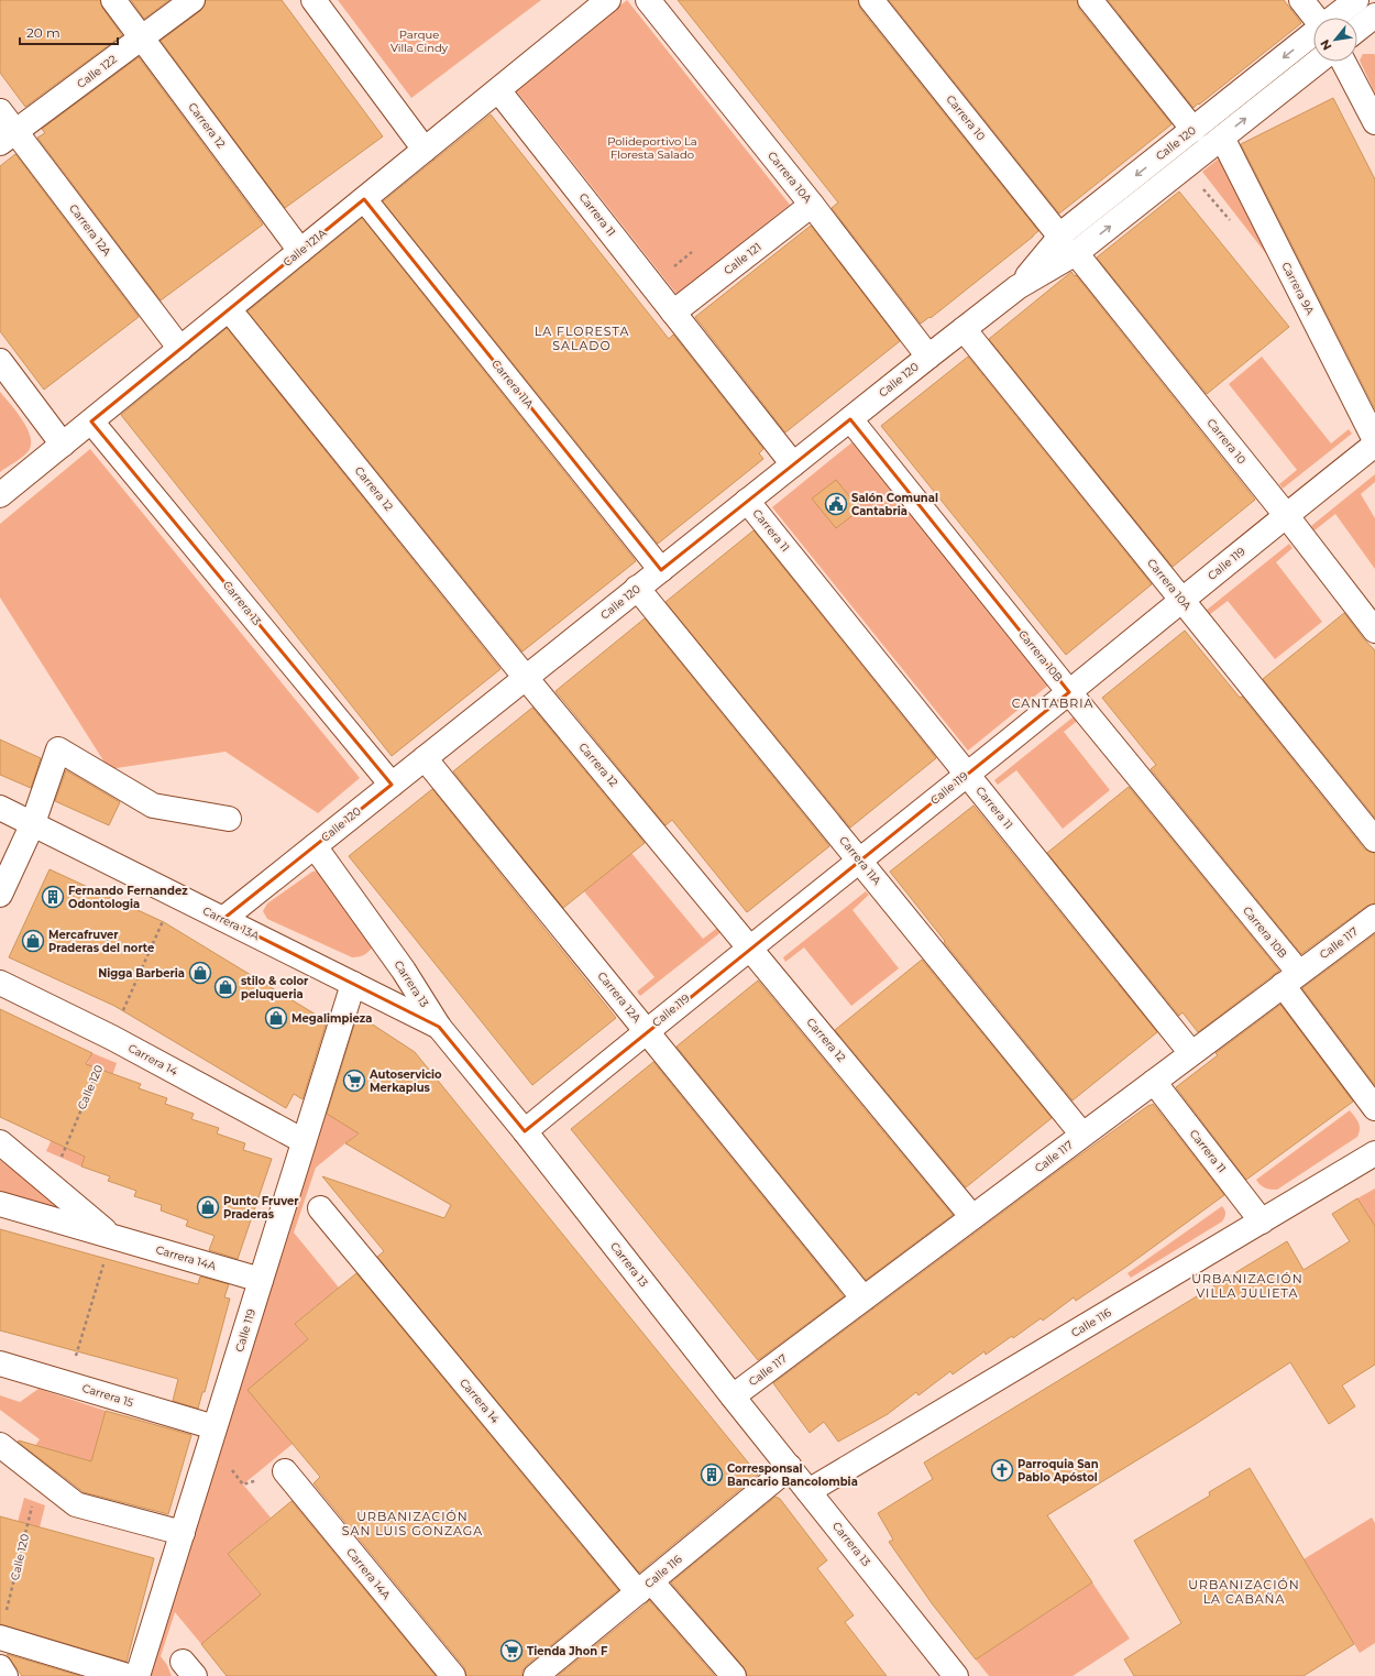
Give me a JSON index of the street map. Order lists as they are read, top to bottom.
{
  "streets": {
    "street": [
      "Calle 122",
      "Carrera 10",
      "Carrera 12",
      "Calle 120",
      "Carrera 10A",
      "Carrera 11",
      "Carrera 12A",
      "Calle 121A",
      "Calle 121",
      "Carrera 9A",
      "Carrera 11A",
      "Calle 119",
      "Carrera 13",
      "Carrera 10B",
      "Carrera 13A",
      "Calle 117",
      "Carrera 14",
      "Carrera 14A",
      "Calle 116",
      "Carrera 15"
    ]
  },
  "crossings": [
    ["Calle 122", "Carrera 12"],
    ["Calle 122", "Carrera 12A"],
    ["Carrera 10", "Calle 120"],
    ["Carrera 10", "Calle 119"],
    ["Carrera 12", "Calle 120"],
    ["Carrera 12", "Calle 121A"],
    ["Carrera 12", "Calle 119"],
    ["Carrera 12", "Calle 117"],
    ["Calle 120", "Carrera 10A"],
    ["Calle 120", "Carrera 11"],
    ["Calle 120", "Carrera 12A"],
    ["Calle 120", "Carrera 9A"],
    ["Calle 120", "Carrera 11A"],
    ["Calle 120", "Carrera 13"],
    ["Calle 120", "Carrera 10B"],
    ["Calle 120", "Carrera 13A"],
    ["Calle 120", "Carrera 14"],
    ["Calle 120", "Carrera 14A"],
    ["Carrera 10A", "Calle 121"],
    ["Carrera 10A", "Calle 119"],
    ["Carrera 11", "Calle 121A"],
    ["Carrera 11", "Calle 121"],
    ["Carrera 11", "Calle 119"],
    ["Carrera 11", "Calle 117"],
    ["Carrera 11", "Calle 116"],
    ["Carrera 12A", "Calle 121A"],
    ["Carrera 12A", "Calle 119"],
    ["Carrera 12A", "Calle 117"],
    ["Calle 121A", "Carrera 11A"],
    ["Calle 121A", "Carrera 13"],
    ["Carrera 11A", "Calle 119"],
    ["Carrera 11A", "Calle 117"],
    ["Calle 119", "Carrera 13"],
    ["Calle 119", "Carrera 10B"],
    ["Calle 119", "Carrera 13A"],
    ["Calle 119", "Carrera 14"],
    ["Calle 119", "Carrera 14A"],
    ["Calle 119", "Carrera 15"],
    ["Carrera 13", "Carrera 13A"],
    ["Carrera 13", "Calle 117"],
    ["Carrera 13", "Calle 116"],
    ["Carrera 10B", "Calle 117"],
    ["Carrera 14", "Calle 116"]
  ],
  "districts": [
    "LA FLORESTA SALADO",
    "CANTABRIA",
    "URBANIZACIÓN VILLA JULIETA",
    "URBANIZACIÓN SAN LUIS GONZAGA",
    "URBANIZACIÓN LA CABAÑA"
  ],
  "parks": ["Parque Villa Cindy", "Polideportivo La Floresta Salado"],
  "places": {
    "public building": ["Salón Comunal Cantabria"],
    "building": ["Fernando Fernandez Odontologia", "Corresponsal Bancario Bancolombia"],
    "shop": [
      "Mercafruver Praderas del norte",
      "Nigga Barberia",
      "stilo & color peluqueria",
      "Megalimpieza",
      "Punto Fruver Praderas"
    ],
    "supermarket": ["Autoservicio Merkaplus", "Tienda Jhon F"],
    "church": ["Parroquia San Pablo Apóstol"]
  },
  "scale_bar": "20 m",
  "north": "bottom left"
}
